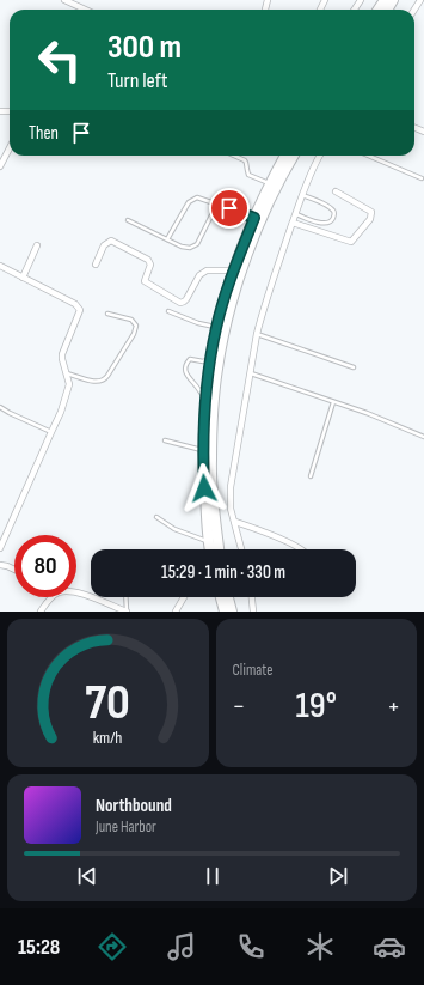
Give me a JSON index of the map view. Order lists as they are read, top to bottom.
{
  "page": {
    "turn": ["300 m", "Turn left"],
    "then": "Then",
    "limit": "80",
    "trip": "15:29 · 1 min · 330 m",
    "tile": "Climate",
    "heat": ["−", "19°", "+"],
    "song": ["Northbound", "June Harbor"],
    "tabs": "15:28",
    "gauge": ["70", "km/h"]
  }
}
